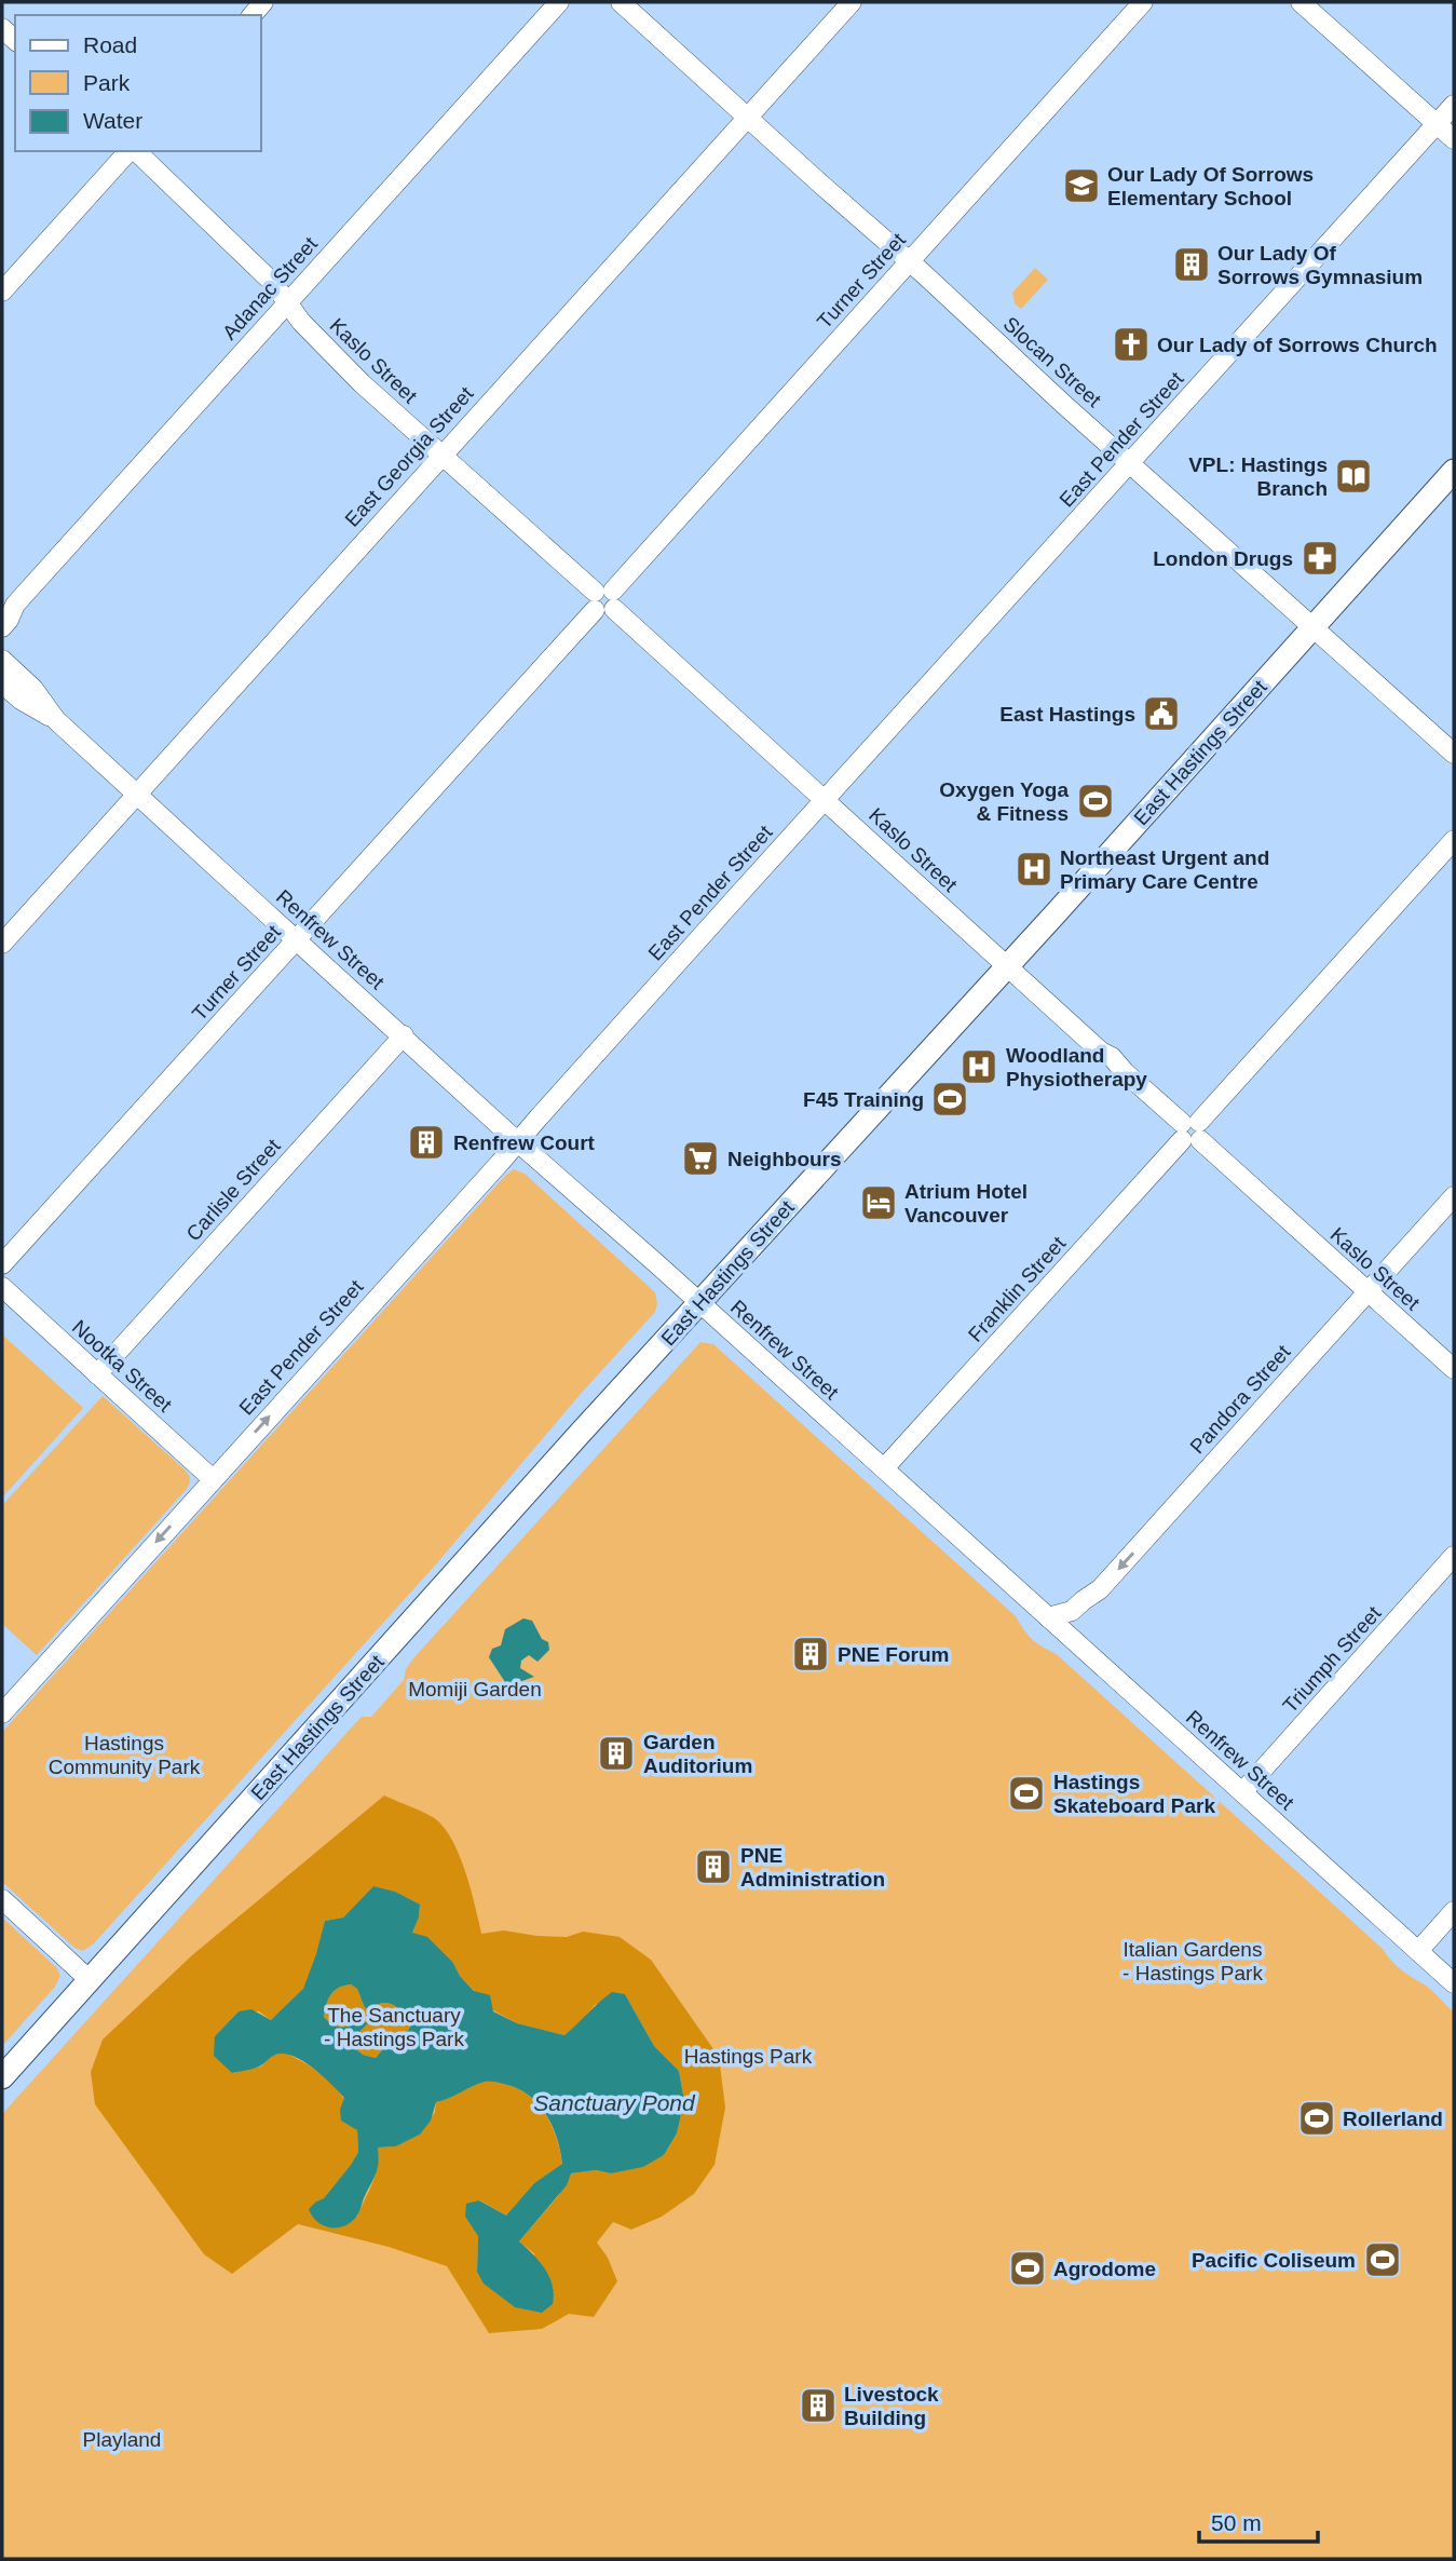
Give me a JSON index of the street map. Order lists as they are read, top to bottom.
{
  "streets": {
    "main road": ["East Hastings Street"],
    "street": [
      "Turner Street",
      "Adanac Street",
      "Kaslo Street",
      "Slocan Street",
      "East Pender Street",
      "East Georgia Street",
      "Renfrew Street",
      "Carlisle Street",
      "Franklin Street",
      "Nootka Street",
      "Pandora Street",
      "Triumph Street"
    ]
  },
  "crossings": [
    ["Turner Street", "Kaslo Street"],
    ["Turner Street", "Slocan Street"],
    ["Turner Street", "Renfrew Street"],
    ["Adanac Street", "Kaslo Street"],
    ["Kaslo Street", "East Pender Street"],
    ["Kaslo Street", "East Georgia Street"],
    ["Kaslo Street", "East Hastings Street"],
    ["Kaslo Street", "Franklin Street"],
    ["Kaslo Street", "Pandora Street"],
    ["Slocan Street", "East Pender Street"],
    ["Slocan Street", "East Georgia Street"],
    ["Slocan Street", "East Hastings Street"],
    ["East Pender Street", "Renfrew Street"],
    ["East Pender Street", "Nootka Street"],
    ["East Georgia Street", "Renfrew Street"],
    ["East Hastings Street", "Renfrew Street"],
    ["Renfrew Street", "Carlisle Street"],
    ["Renfrew Street", "Franklin Street"],
    ["Renfrew Street", "Pandora Street"],
    ["Renfrew Street", "Triumph Street"],
    ["Carlisle Street", "Nootka Street"]
  ],
  "one_way": ["Pandora Street"],
  "water": ["Sanctuary Pond"],
  "parks": [
    "Momiji Garden",
    "Hastings Community Park",
    "Italian Gardens - Hastings Park",
    "The Sanctuary - Hastings Park",
    "Hastings Park",
    "Playland"
  ],
  "places": {
    "school or university": ["Our Lady Of Sorrows Elementary School"],
    "building": [
      "Our Lady Of Sorrows Gymnasium",
      "Renfrew Court",
      "PNE Forum",
      "Garden Auditorium",
      "PNE Administration",
      "Livestock Building"
    ],
    "church": ["Our Lady of Sorrows Church"],
    "library": ["VPL: Hastings Branch"],
    "pharmacy": ["London Drugs"],
    "public building": ["East Hastings"],
    "sports": [
      "Oxygen Yoga & Fitness",
      "F45 Training",
      "Hastings Skateboard Park",
      "Rollerland",
      "Pacific Coliseum",
      "Agrodome"
    ],
    "hospital": ["Northeast Urgent and Primary Care Centre", "Woodland Physiotherapy"],
    "supermarket": ["Neighbours"],
    "hotel": ["Atrium Hotel Vancouver"]
  },
  "legend": ["Road", "Park", "Water"],
  "scale_bar": "50 m"
}
